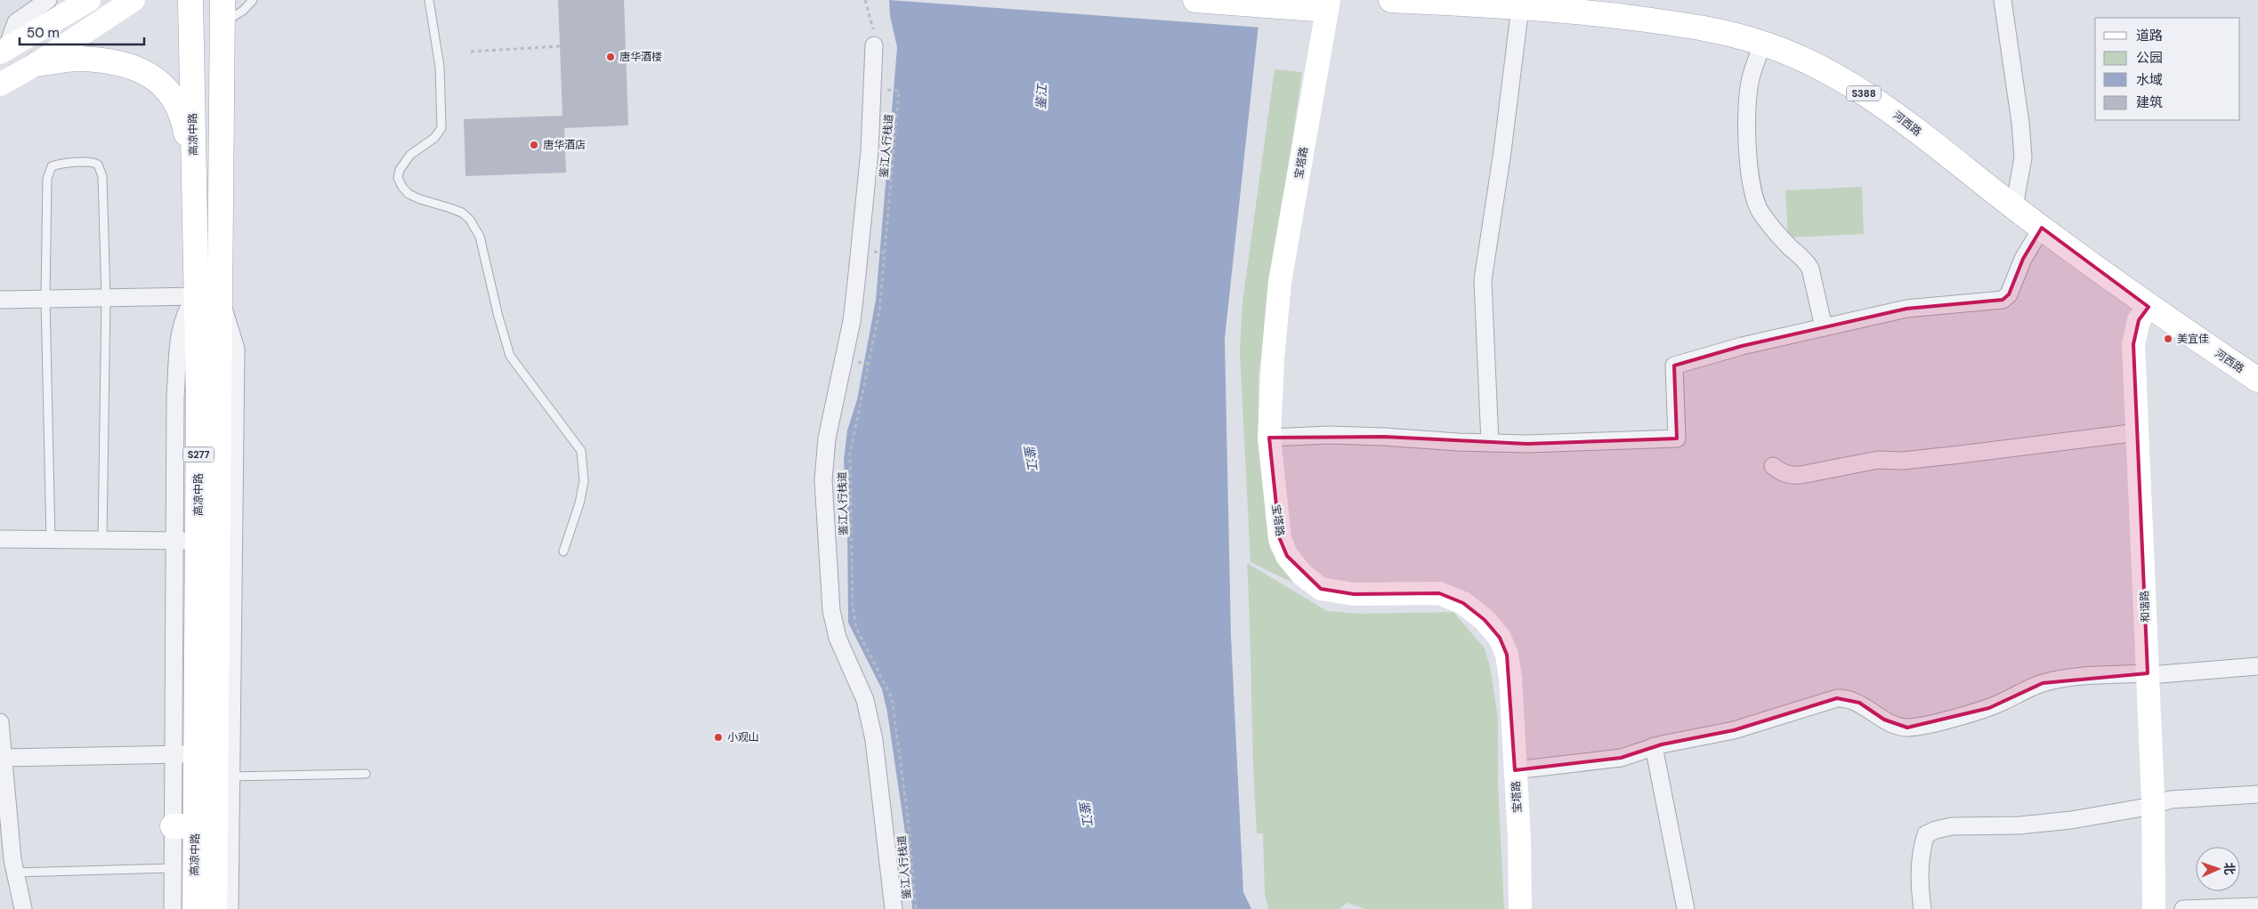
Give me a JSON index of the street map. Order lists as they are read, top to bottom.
{
  "streets": {
    "main road": [
      "S388",
      "河西路",
      "高凉中路",
      "S277"
    ],
    "street": ["宝塔路", "和谐路"],
    "path": ["鉴江人行栈道"]
  },
  "crossings": [
    ["河西路", "和谐路"]
  ],
  "water": ["鉴江"],
  "places": [
    "唐华酒楼",
    "唐华酒店",
    "美宜佳",
    "小观山"
  ],
  "legend": [
    "道路",
    "公园",
    "水域",
    "建筑"
  ],
  "scale_bar": "50 m",
  "north": "right"
}
